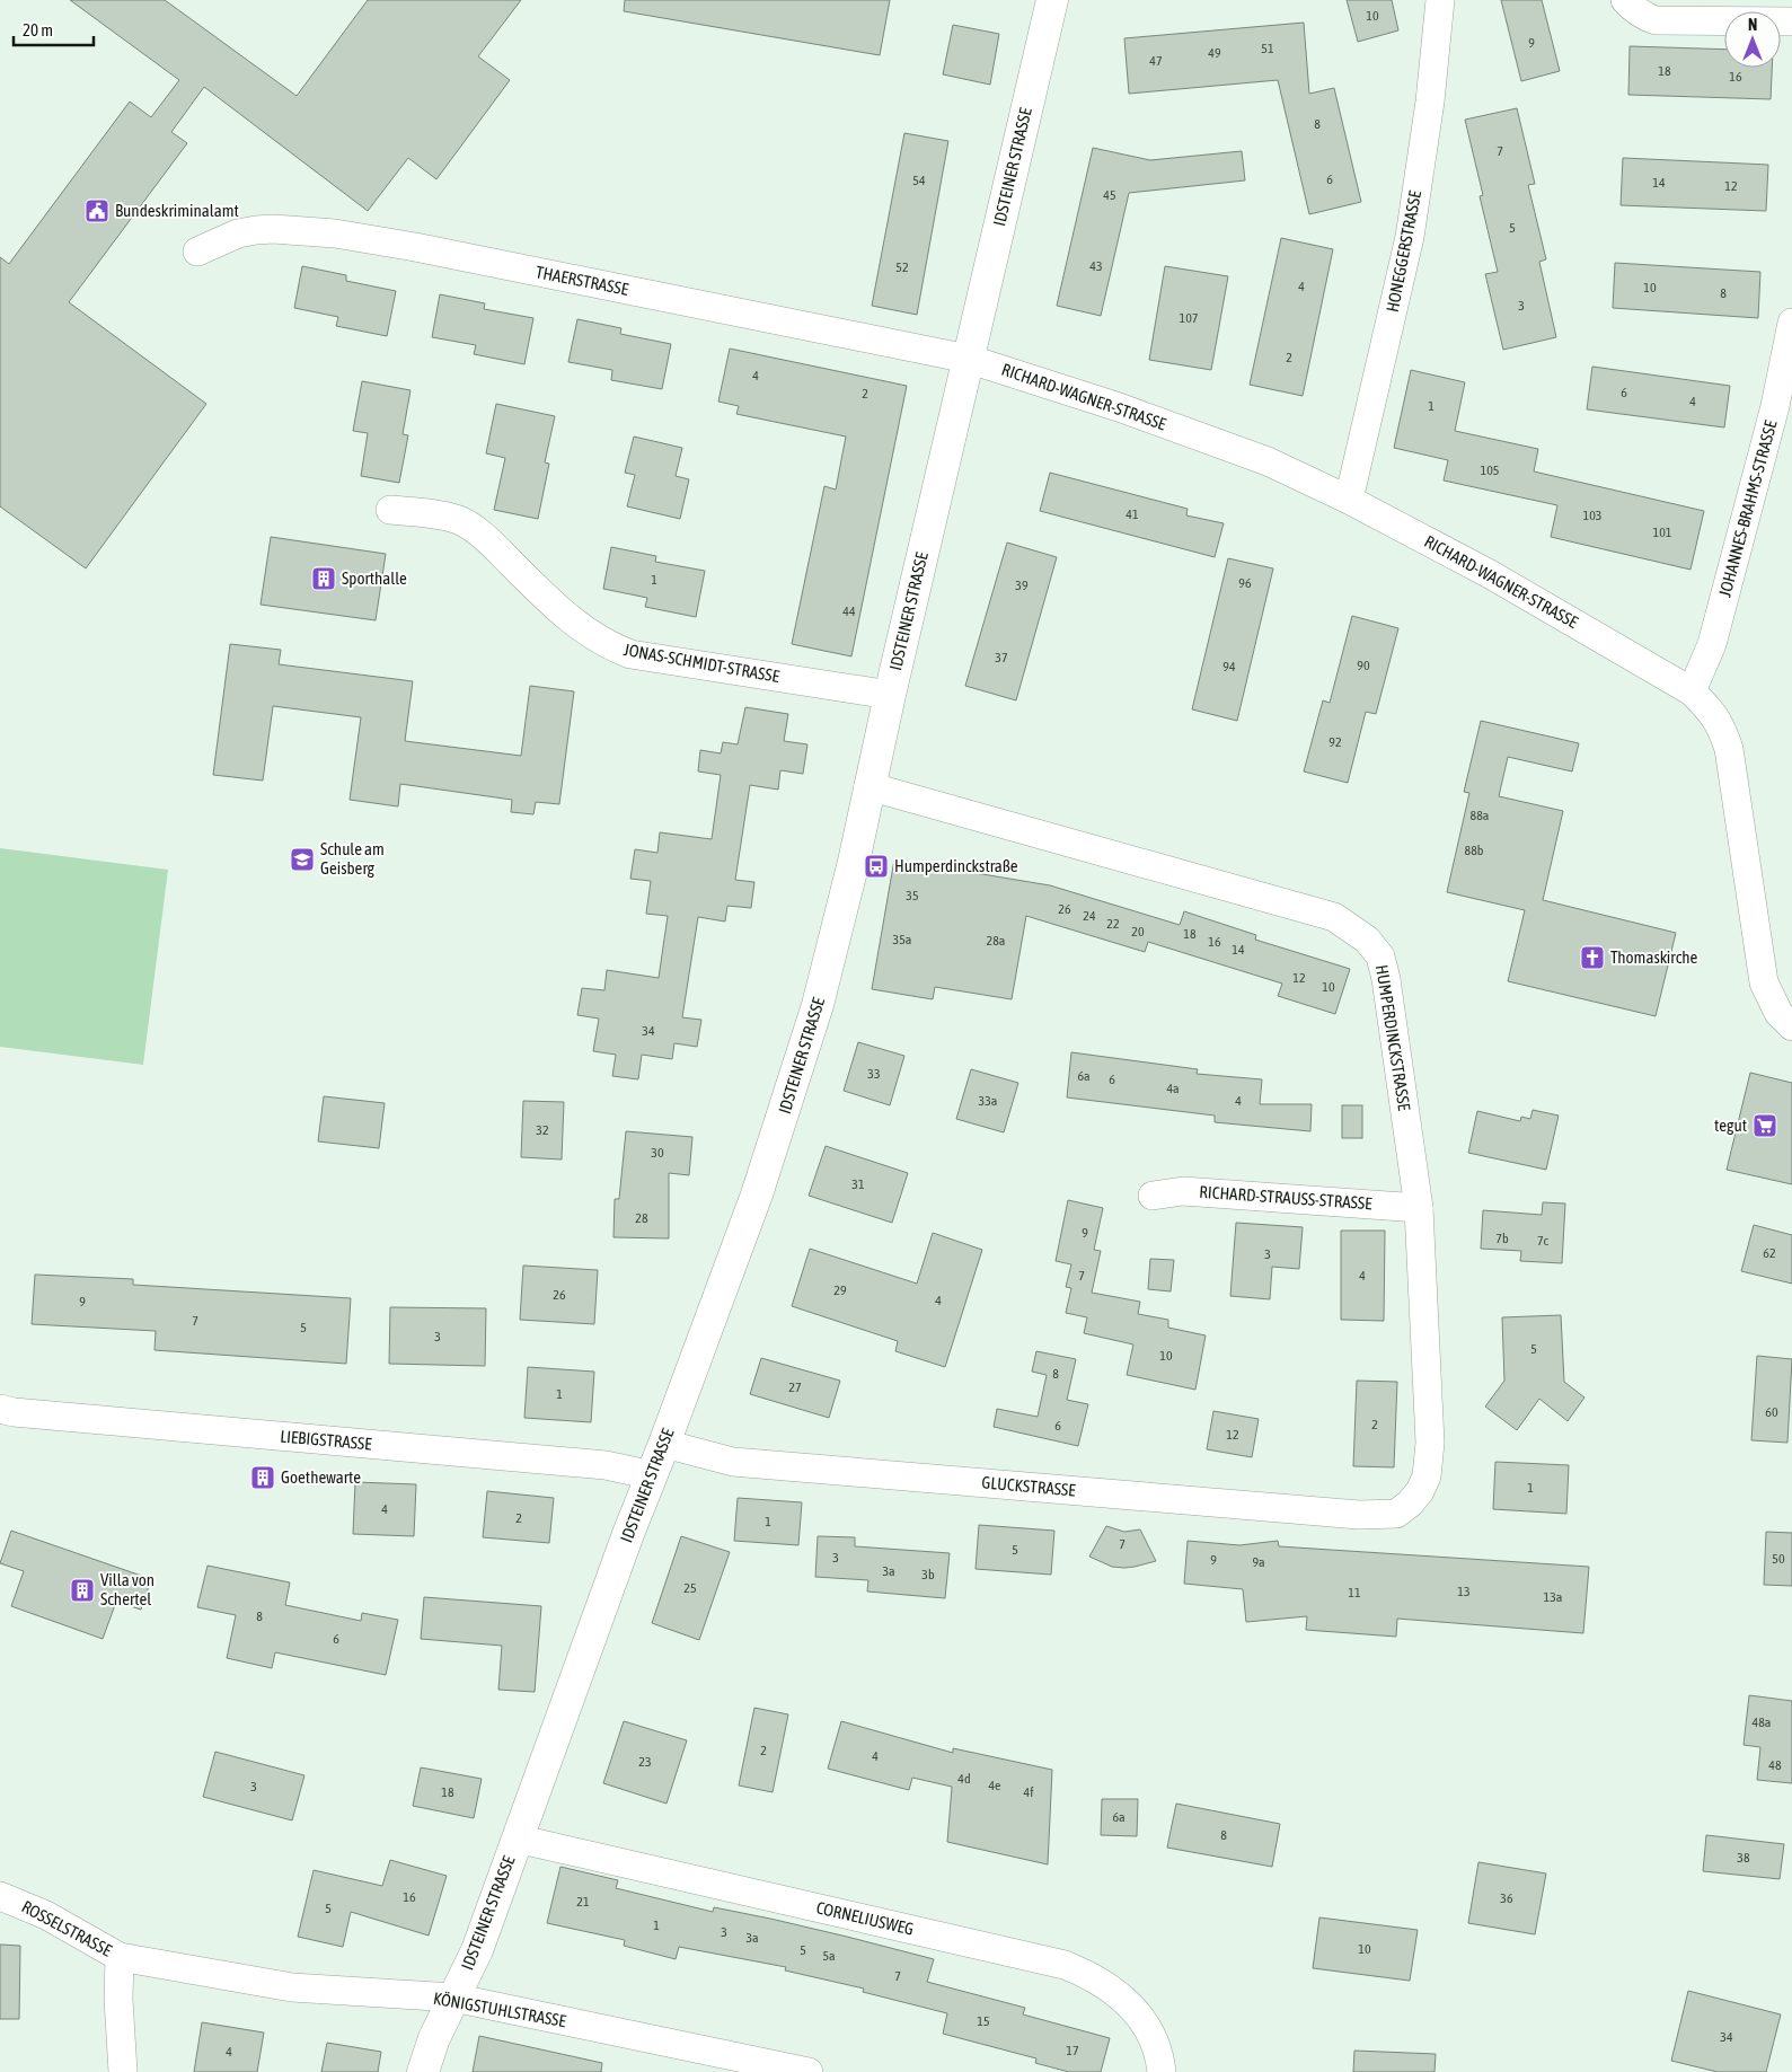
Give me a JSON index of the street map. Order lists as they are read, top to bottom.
{
  "streets": {
    "street": [
      "IDSTEINER STRASSE",
      "HONEGGERSTRASSE",
      "THAERSTRASSE",
      "RICHARD-WAGNER-STRASSE",
      "JOHANNES-BRAHMS-STRASSE",
      "JONAS-SCHMIDT-STRASSE",
      "HUMPERDINCKSTRASSE",
      "RICHARD-STRAUSS-STRASSE",
      "LIEBIGSTRASSE",
      "GLUCKSTRASSE",
      "CORNELIUSWEG",
      "ROSSELSTRASSE",
      "KÖNIGSTUHLSTRASSE"
    ]
  },
  "crossings": [
    ["IDSTEINER STRASSE", "THAERSTRASSE"],
    ["IDSTEINER STRASSE", "RICHARD-WAGNER-STRASSE"],
    ["IDSTEINER STRASSE", "JONAS-SCHMIDT-STRASSE"],
    ["IDSTEINER STRASSE", "HUMPERDINCKSTRASSE"],
    ["IDSTEINER STRASSE", "LIEBIGSTRASSE"],
    ["IDSTEINER STRASSE", "GLUCKSTRASSE"],
    ["IDSTEINER STRASSE", "CORNELIUSWEG"],
    ["IDSTEINER STRASSE", "KÖNIGSTUHLSTRASSE"],
    ["HONEGGERSTRASSE", "RICHARD-WAGNER-STRASSE"],
    ["THAERSTRASSE", "RICHARD-WAGNER-STRASSE"],
    ["RICHARD-WAGNER-STRASSE", "JOHANNES-BRAHMS-STRASSE"],
    ["HUMPERDINCKSTRASSE", "RICHARD-STRAUSS-STRASSE"],
    ["HUMPERDINCKSTRASSE", "GLUCKSTRASSE"],
    ["ROSSELSTRASSE", "KÖNIGSTUHLSTRASSE"]
  ],
  "places": {
    "public building": ["Bundeskriminalamt"],
    "building": ["Sporthalle", "Goethewarte", "Villa von Schertel"],
    "school or university": ["Schule am Geisberg"],
    "bus stop": ["Humperdinckstraße"],
    "church": ["Thomaskirche"],
    "supermarket": ["tegut"]
  },
  "house_numbers": [
    "10",
    "9",
    "51",
    "49",
    "47",
    "18",
    "16",
    "8",
    "7",
    "6",
    "54",
    "14",
    "12",
    "45",
    "5",
    "43",
    "52",
    "4",
    "10",
    "8",
    "3",
    "107",
    "2",
    "4",
    "6",
    "2",
    "4",
    "1",
    "105",
    "41",
    "103",
    "101",
    "1",
    "96",
    "39",
    "44",
    "37",
    "90",
    "94",
    "92",
    "88a",
    "88b",
    "35",
    "26",
    "24",
    "22",
    "20",
    "18",
    "35a",
    "28a",
    "16",
    "14",
    "12",
    "10",
    "34",
    "33",
    "6a",
    "6",
    "4a",
    "33a",
    "4",
    "32",
    "30",
    "31",
    "28",
    "9",
    "7b",
    "7c",
    "62",
    "3",
    "7",
    "4",
    "29",
    "26",
    "4",
    "9",
    "7",
    "5",
    "3",
    "5",
    "10",
    "8",
    "27",
    "1",
    "60",
    "2",
    "6",
    "12",
    "1",
    "4",
    "2",
    "1",
    "7",
    "5",
    "3",
    "50",
    "9",
    "9a",
    "3a",
    "3b",
    "25",
    "13",
    "11",
    "13a",
    "8",
    "6",
    "48a",
    "2",
    "4",
    "23",
    "48",
    "4d",
    "4e",
    "3",
    "18",
    "4f",
    "6a",
    "8",
    "38",
    "16",
    "36",
    "21",
    "5",
    "1",
    "3",
    "3a",
    "10",
    "5",
    "5a",
    "7",
    "15",
    "34",
    "17",
    "4"
  ],
  "scale_bar": "20 m",
  "north": "top"
}
